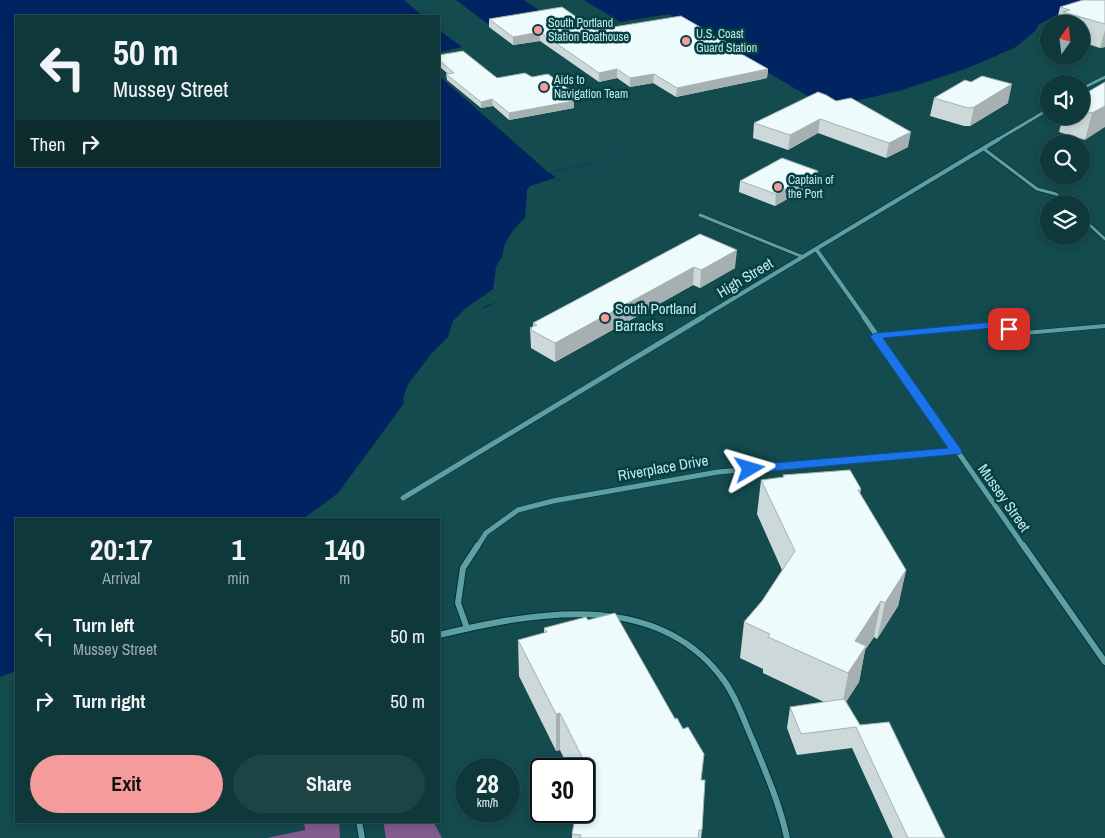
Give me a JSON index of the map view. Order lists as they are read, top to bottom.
{
  "streets": {
    "street": ["High Street", "Riverplace Drive", "Mussey Street"]
  },
  "crossings": [
    ["High Street", "Mussey Street"],
    ["Riverplace Drive", "Mussey Street"]
  ],
  "places": [
    "South Portland Station Boathouse",
    "U.S. Coast Guard Station",
    "Aids to Navigation Team",
    "Captain of the Port",
    "South Portland Barracks"
  ],
  "north": "top",
  "page": {
    "turn": ["50 m", "Mussey Street"],
    "then": "Then",
    "eta": [
      "20:17",
      "Arrival",
      "1",
      "min",
      "140",
      "m"
    ],
    "list": [
      {
        "name": "Turn left",
        "note": "Mussey Street",
        "value": "50 m"
      },
      {
        "name": "Turn right",
        "value": "50 m"
      }
    ],
    "buttons": ["Exit", "Share"],
    "speed": "28 km/h",
    "limit": "30"
  }
}
